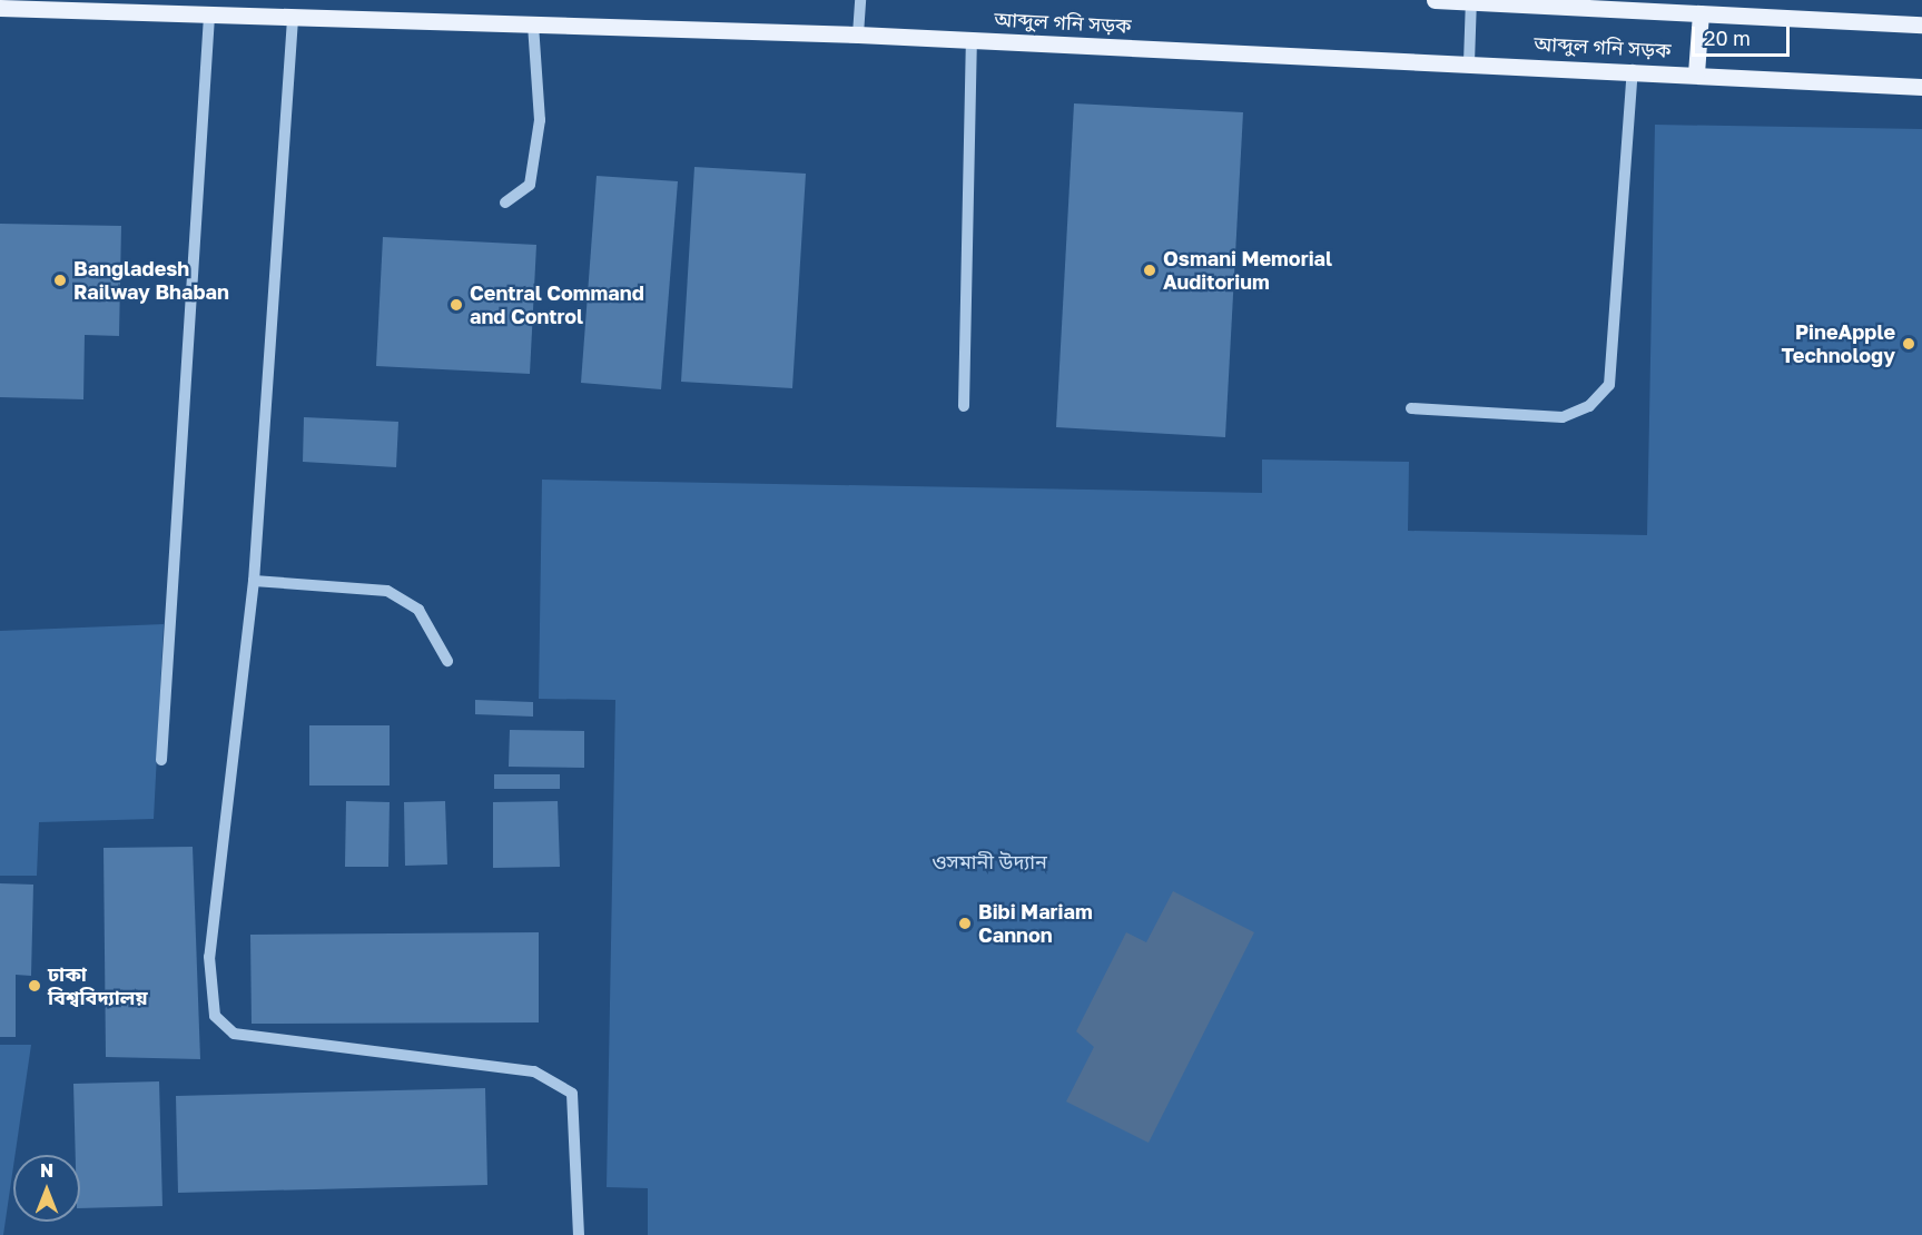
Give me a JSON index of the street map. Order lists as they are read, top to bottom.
{
  "streets": {
    "main road": ["আব্দুল গনি সড়ক"]
  },
  "parks": ["ওসমানী উদ্যান"],
  "places": [
    "Osmani Memorial Auditorium",
    "Bangladesh Railway Bhaban",
    "Central Command and Control",
    "PineApple Technology",
    "Bibi Mariam Cannon",
    "ঢাকা বিশ্ববিদ্যালয়"
  ],
  "scale_bar": "20 m",
  "north": "top"
}
